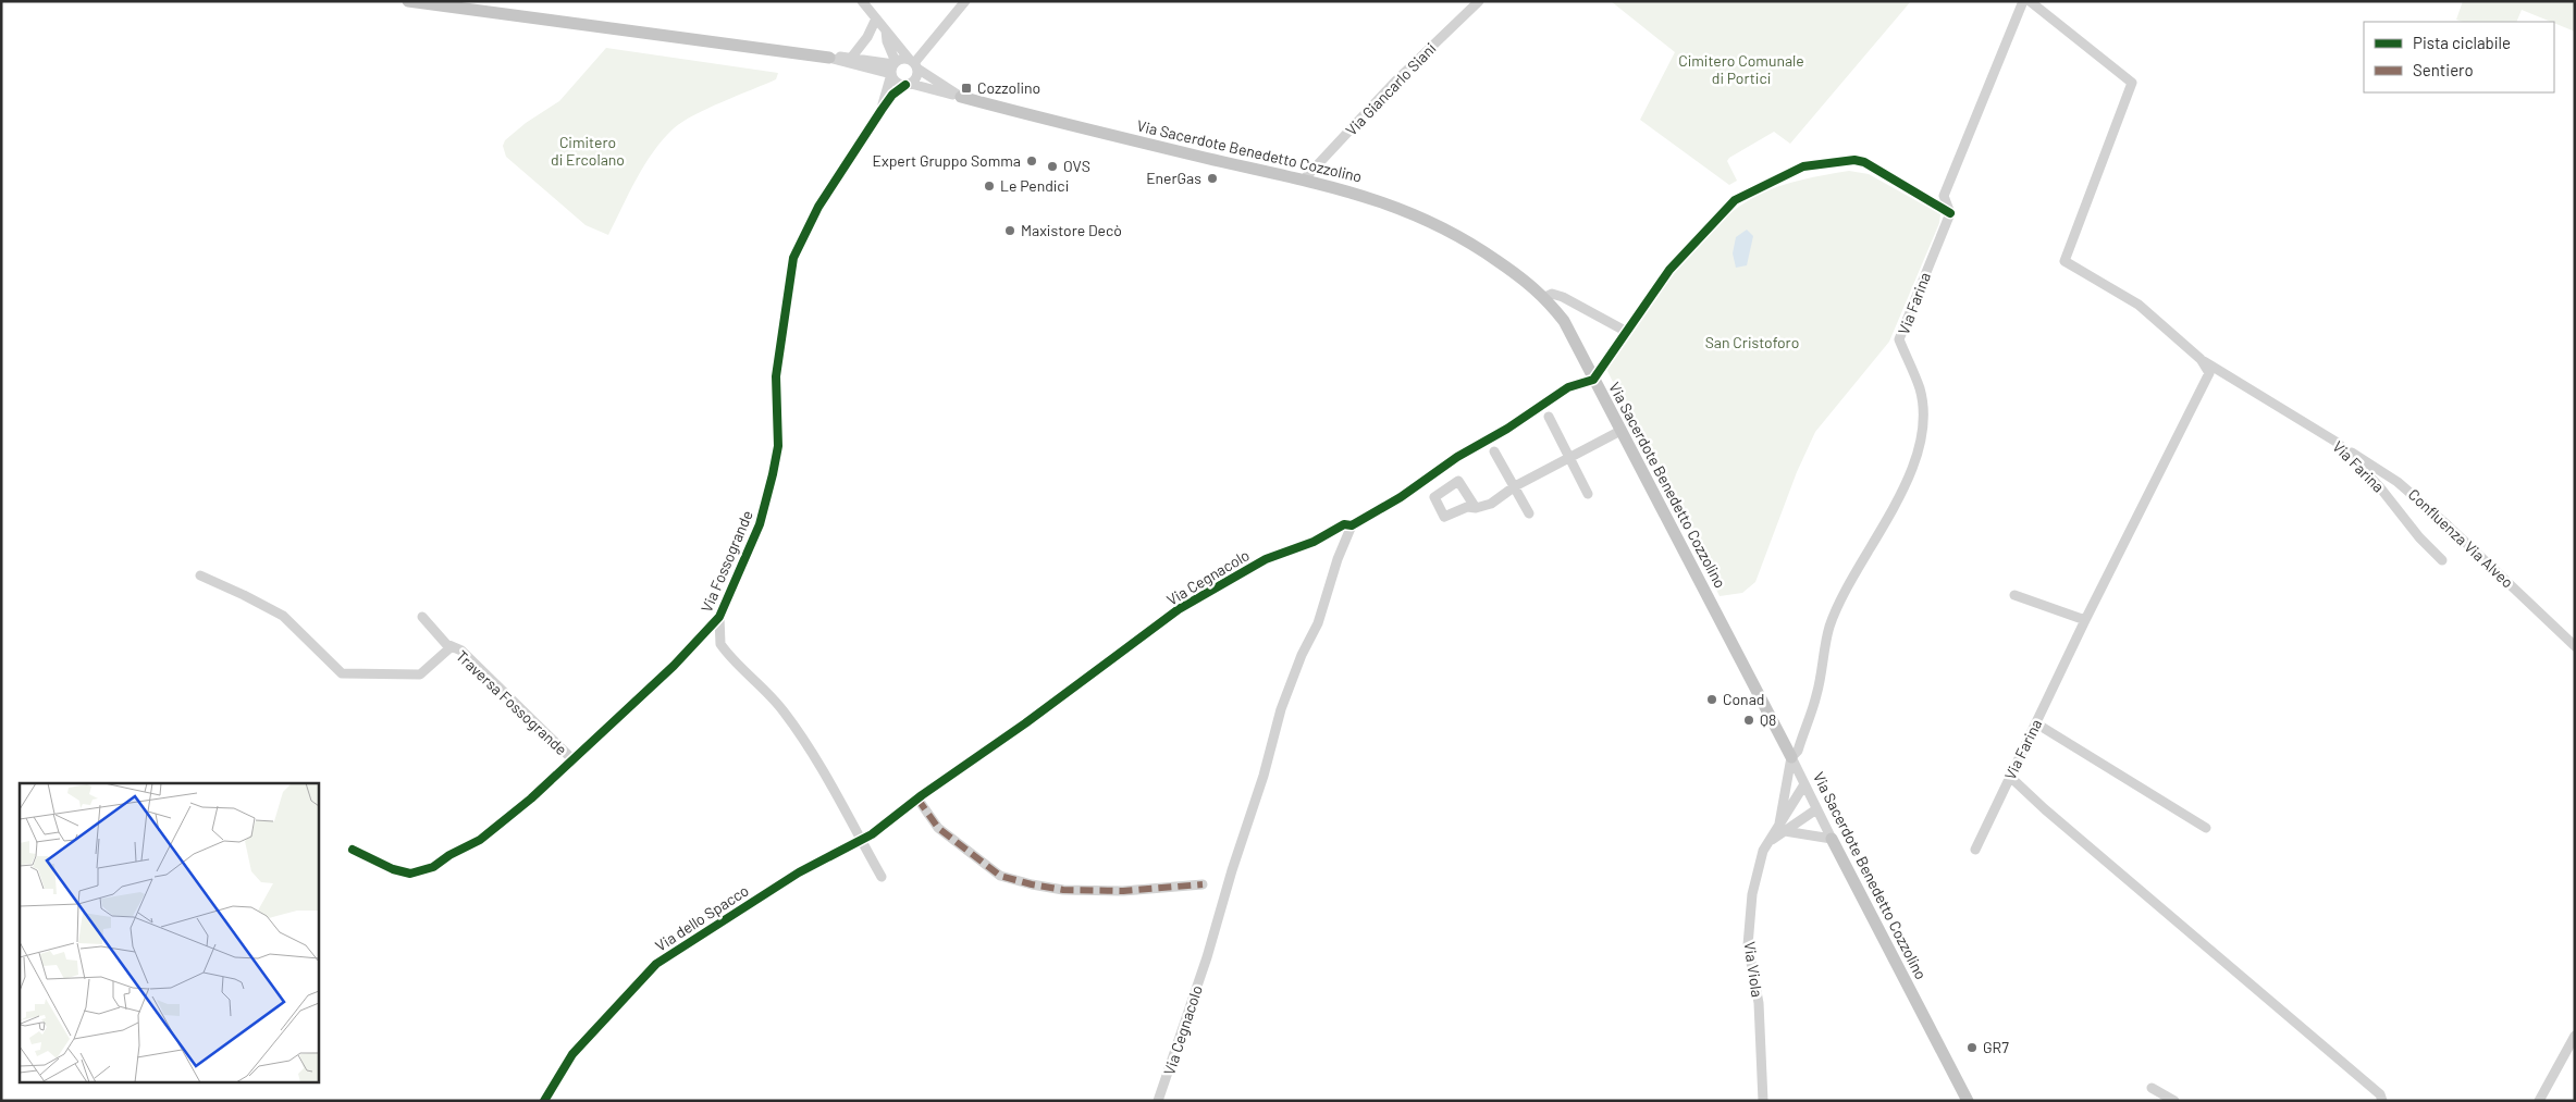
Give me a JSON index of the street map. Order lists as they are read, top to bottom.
{
  "streets": {
    "main road": ["Via Sacerdote Benedetto Cozzolino"],
    "street": [
      "Via Giancarlo Siani",
      "Via Farina",
      "Confluenza Via Alveo",
      "Via Fossogrande",
      "Via Cegnacolo",
      "Traversa Fossogrande",
      "Via dello Spacco",
      "Via Viola"
    ]
  },
  "crossings": [
    ["Via Giancarlo Siani", "Via Sacerdote Benedetto Cozzolino"],
    ["Via Sacerdote Benedetto Cozzolino", "Via Farina"],
    ["Via Sacerdote Benedetto Cozzolino", "Via Cegnacolo"],
    ["Via Sacerdote Benedetto Cozzolino", "Via Viola"],
    ["Via Farina", "Confluenza Via Alveo"],
    ["Via Fossogrande", "Traversa Fossogrande"],
    ["Via Cegnacolo", "Via dello Spacco"]
  ],
  "parks": ["Cimitero Comunale di Portici", "Cimitero di Ercolano", "San Cristoforo"],
  "places": {
    "transit": ["Cozzolino"],
    "other": [
      "Expert Gruppo Somma",
      "OVS",
      "EnerGas",
      "Le Pendici",
      "Maxistore Decò",
      "Conad",
      "Q8",
      "GR7"
    ]
  },
  "legend": ["Pista ciclabile", "Sentiero"]
}
